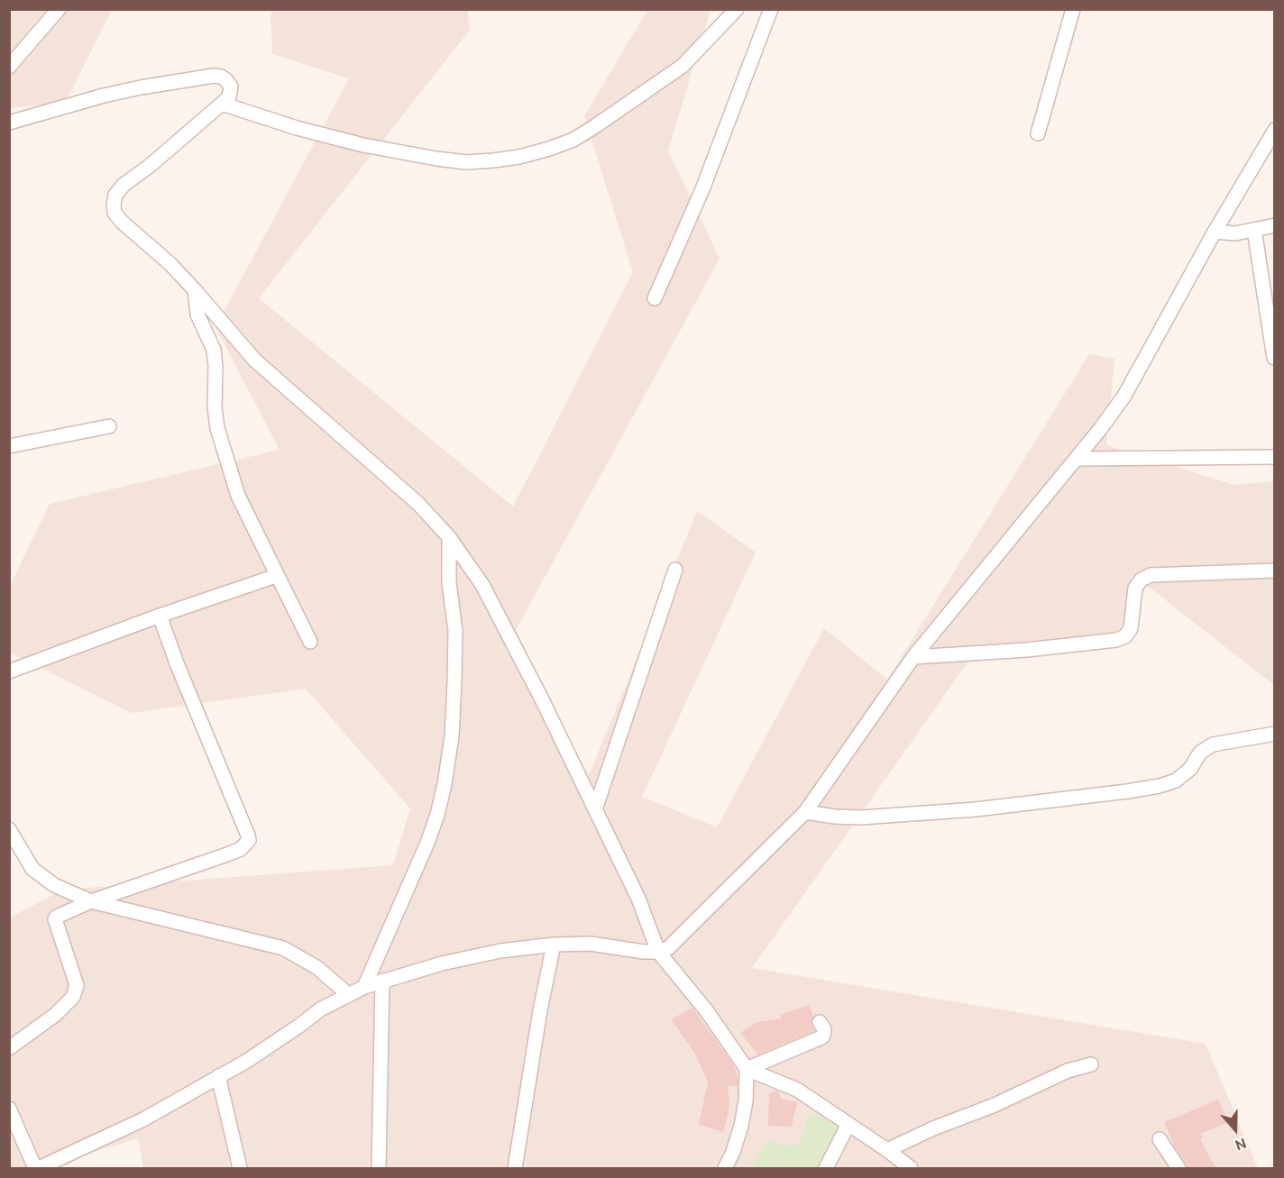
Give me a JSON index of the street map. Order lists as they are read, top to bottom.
{
  "north": "bottom"
}
